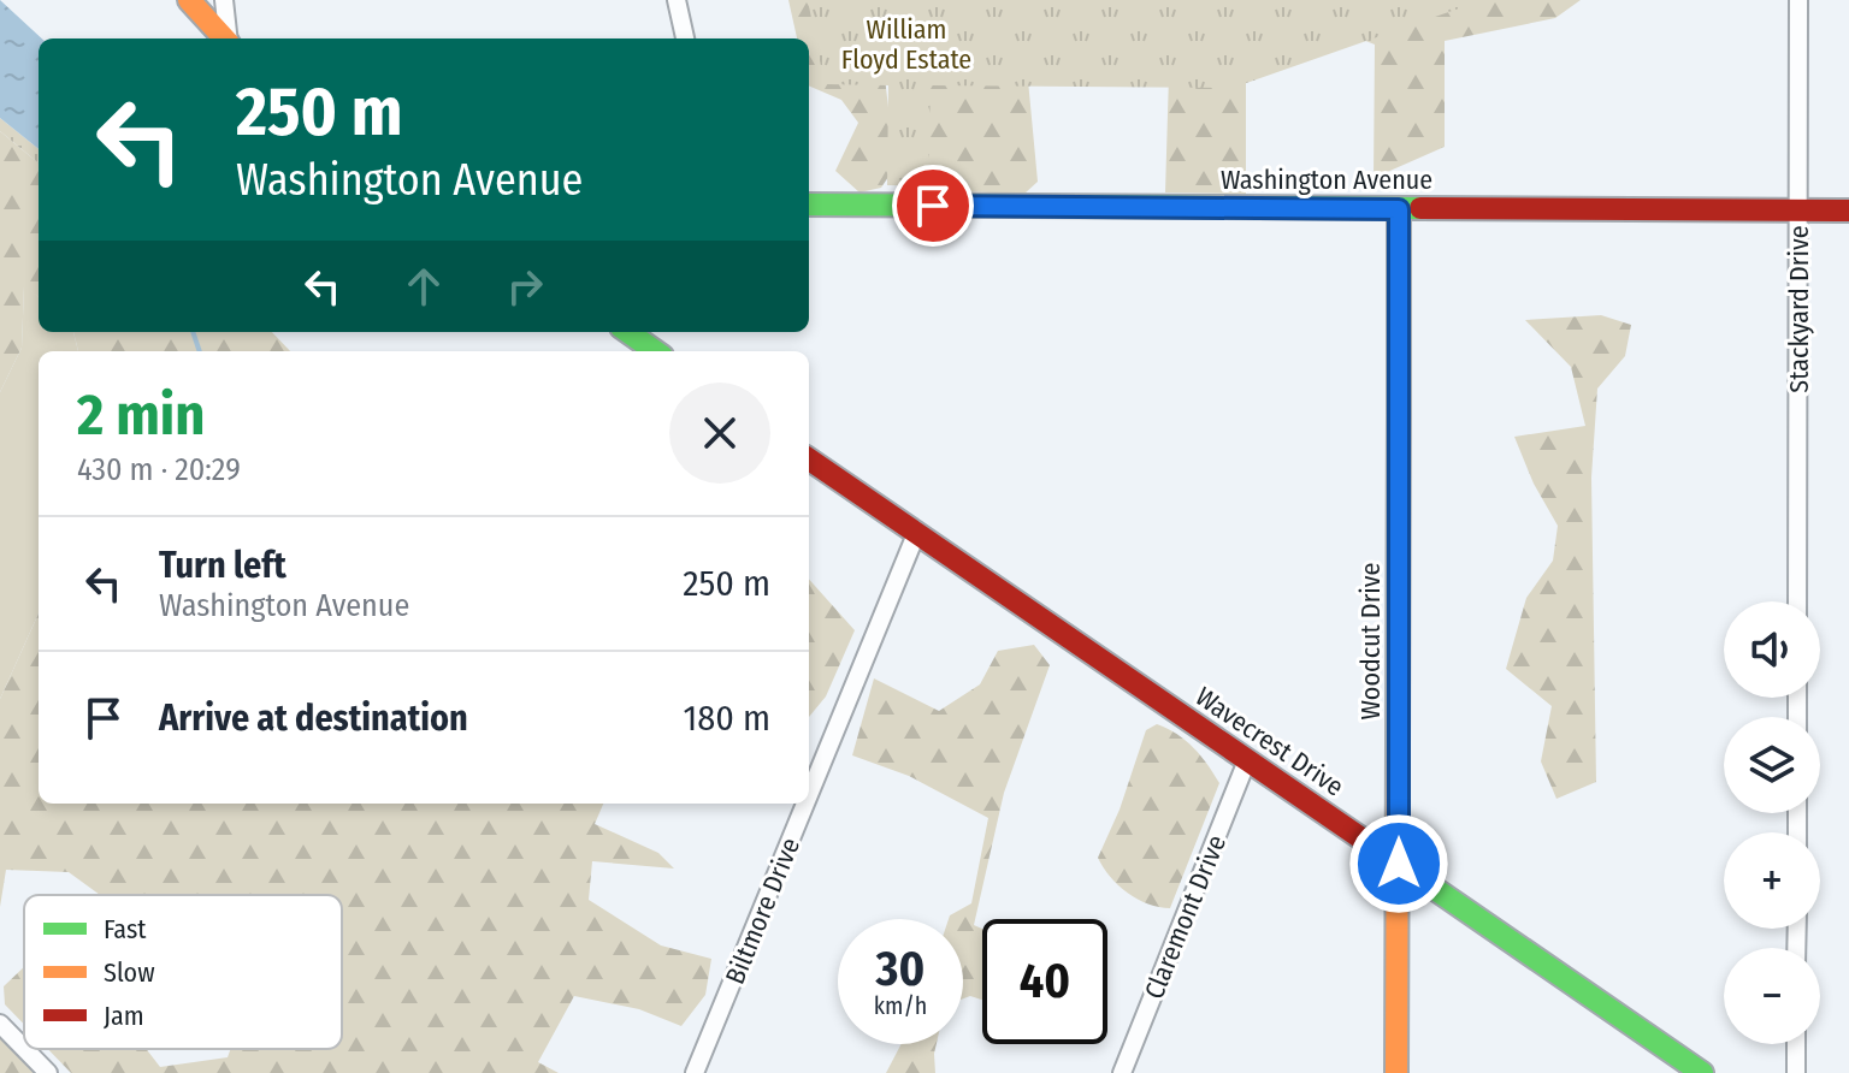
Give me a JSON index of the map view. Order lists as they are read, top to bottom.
{
  "streets": {
    "street": [
      "Washington Avenue",
      "Stackyard Drive",
      "Woodcut Drive",
      "Wavecrest Drive",
      "Biltmore Drive",
      "Claremont Drive"
    ]
  },
  "crossings": [
    ["Washington Avenue", "Stackyard Drive"],
    ["Washington Avenue", "Woodcut Drive"],
    ["Woodcut Drive", "Wavecrest Drive"],
    ["Wavecrest Drive", "Biltmore Drive"],
    ["Wavecrest Drive", "Claremont Drive"]
  ],
  "parks": ["William Floyd Estate"],
  "legend": ["Fast", "Slow", "Jam"],
  "page": {
    "turn": ["250 m", "Washington Avenue"],
    "heading": ["2 min", "430 m · 20:29"],
    "list": [
      {
        "name": "Turn left",
        "note": "Washington Avenue",
        "value": "250 m"
      },
      {
        "name": "Arrive at destination",
        "value": "180 m"
      }
    ],
    "map_buttons": ["+", "−"],
    "speed": "30 km/h",
    "limit": "40"
  }
}
